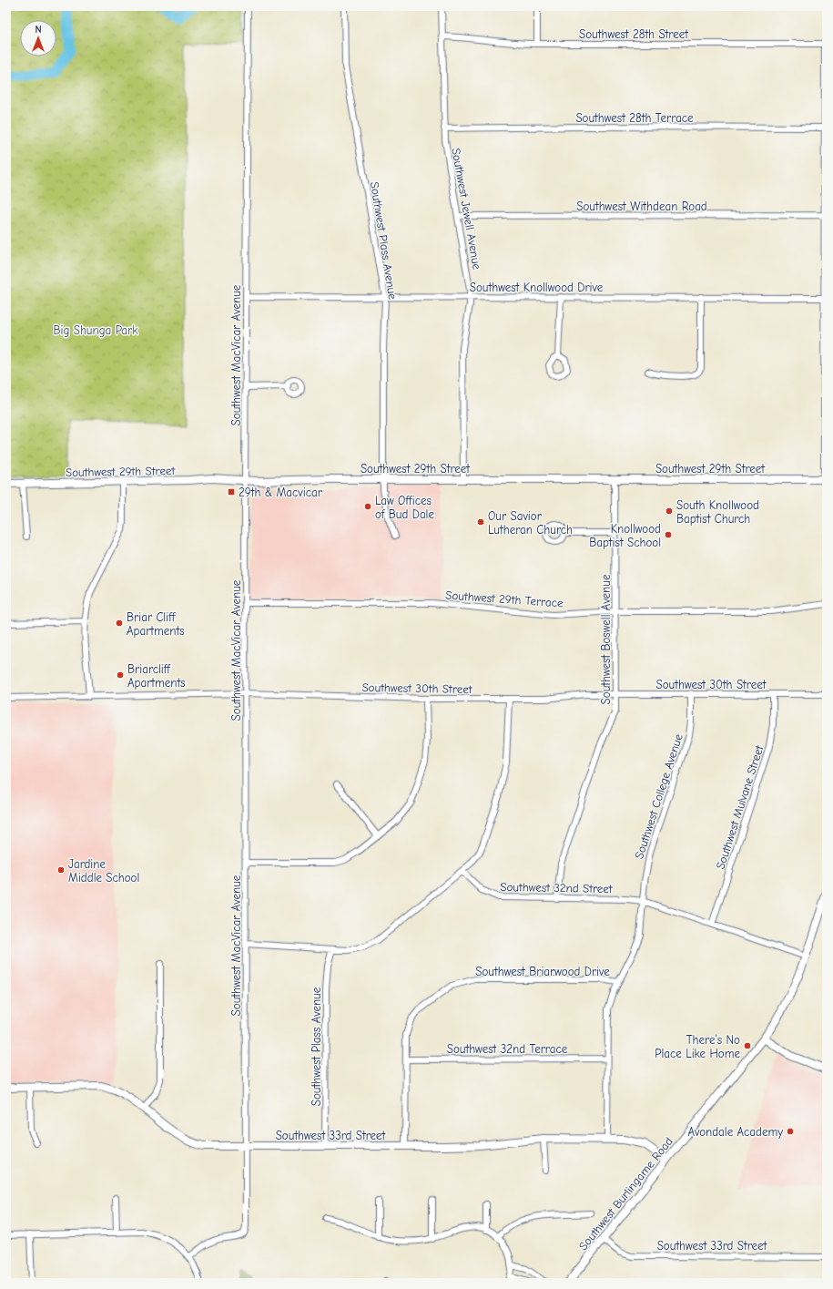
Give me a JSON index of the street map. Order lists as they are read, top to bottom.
{
  "streets": {
    "main road": ["Southwest 29th Street", "Southwest 33rd Street", "Southwest Burlingame Road"],
    "street": [
      "Southwest 28th Street",
      "Southwest 28th Terrace",
      "Southwest Withdean Road",
      "Southwest Jewell Avenue",
      "Southwest Plass Avenue",
      "Southwest Knollwood Drive",
      "Southwest MacVicar Avenue",
      "Southwest 29th Terrace",
      "Southwest Boswell Avenue",
      "Southwest 30th Street",
      "Southwest College Avenue",
      "Southwest Mulvane Street",
      "Southwest 32nd Street",
      "Southwest Briarwood Drive",
      "Southwest 32nd Terrace"
    ]
  },
  "crossings": [
    ["Southwest 28th Street", "Southwest Jewell Avenue"],
    ["Southwest 28th Terrace", "Southwest Jewell Avenue"],
    ["Southwest Withdean Road", "Southwest Jewell Avenue"],
    ["Southwest Jewell Avenue", "Southwest Knollwood Drive"],
    ["Southwest Jewell Avenue", "Southwest 29th Street"],
    ["Southwest Plass Avenue", "Southwest Knollwood Drive"],
    ["Southwest Plass Avenue", "Southwest 29th Street"],
    ["Southwest Plass Avenue", "Southwest 33rd Street"],
    ["Southwest Knollwood Drive", "Southwest MacVicar Avenue"],
    ["Southwest MacVicar Avenue", "Southwest 29th Street"],
    ["Southwest MacVicar Avenue", "Southwest 29th Terrace"],
    ["Southwest MacVicar Avenue", "Southwest 30th Street"],
    ["Southwest MacVicar Avenue", "Southwest 33rd Street"],
    ["Southwest 29th Street", "Southwest Boswell Avenue"],
    ["Southwest 29th Terrace", "Southwest Boswell Avenue"],
    ["Southwest Boswell Avenue", "Southwest 30th Street"],
    ["Southwest Boswell Avenue", "Southwest 32nd Street"],
    ["Southwest 30th Street", "Southwest College Avenue"],
    ["Southwest 30th Street", "Southwest Mulvane Street"],
    ["Southwest College Avenue", "Southwest 32nd Street"],
    ["Southwest College Avenue", "Southwest Briarwood Drive"],
    ["Southwest College Avenue", "Southwest 32nd Terrace"],
    ["Southwest College Avenue", "Southwest 33rd Street"],
    ["Southwest Mulvane Street", "Southwest 32nd Street"],
    ["Southwest 32nd Street", "Southwest Burlingame Road"],
    ["Southwest Briarwood Drive", "Southwest 32nd Terrace"],
    ["Southwest Briarwood Drive", "Southwest 33rd Street"],
    ["Southwest 33rd Street", "Southwest Burlingame Road"]
  ],
  "parks": ["Big Shunga Park"],
  "places": {
    "transit": ["29th & Macvicar"],
    "other": [
      "Law Offices of Bud Dale",
      "South Knollwood Baptist Church",
      "Our Savior Lutheran Church",
      "Knollwood Baptist School",
      "Briar Cliff Apartments",
      "Briarcliff Apartments",
      "Jardine Middle School",
      "There’s No Place Like Home",
      "Avondale Academy"
    ]
  },
  "north": "top"
}
